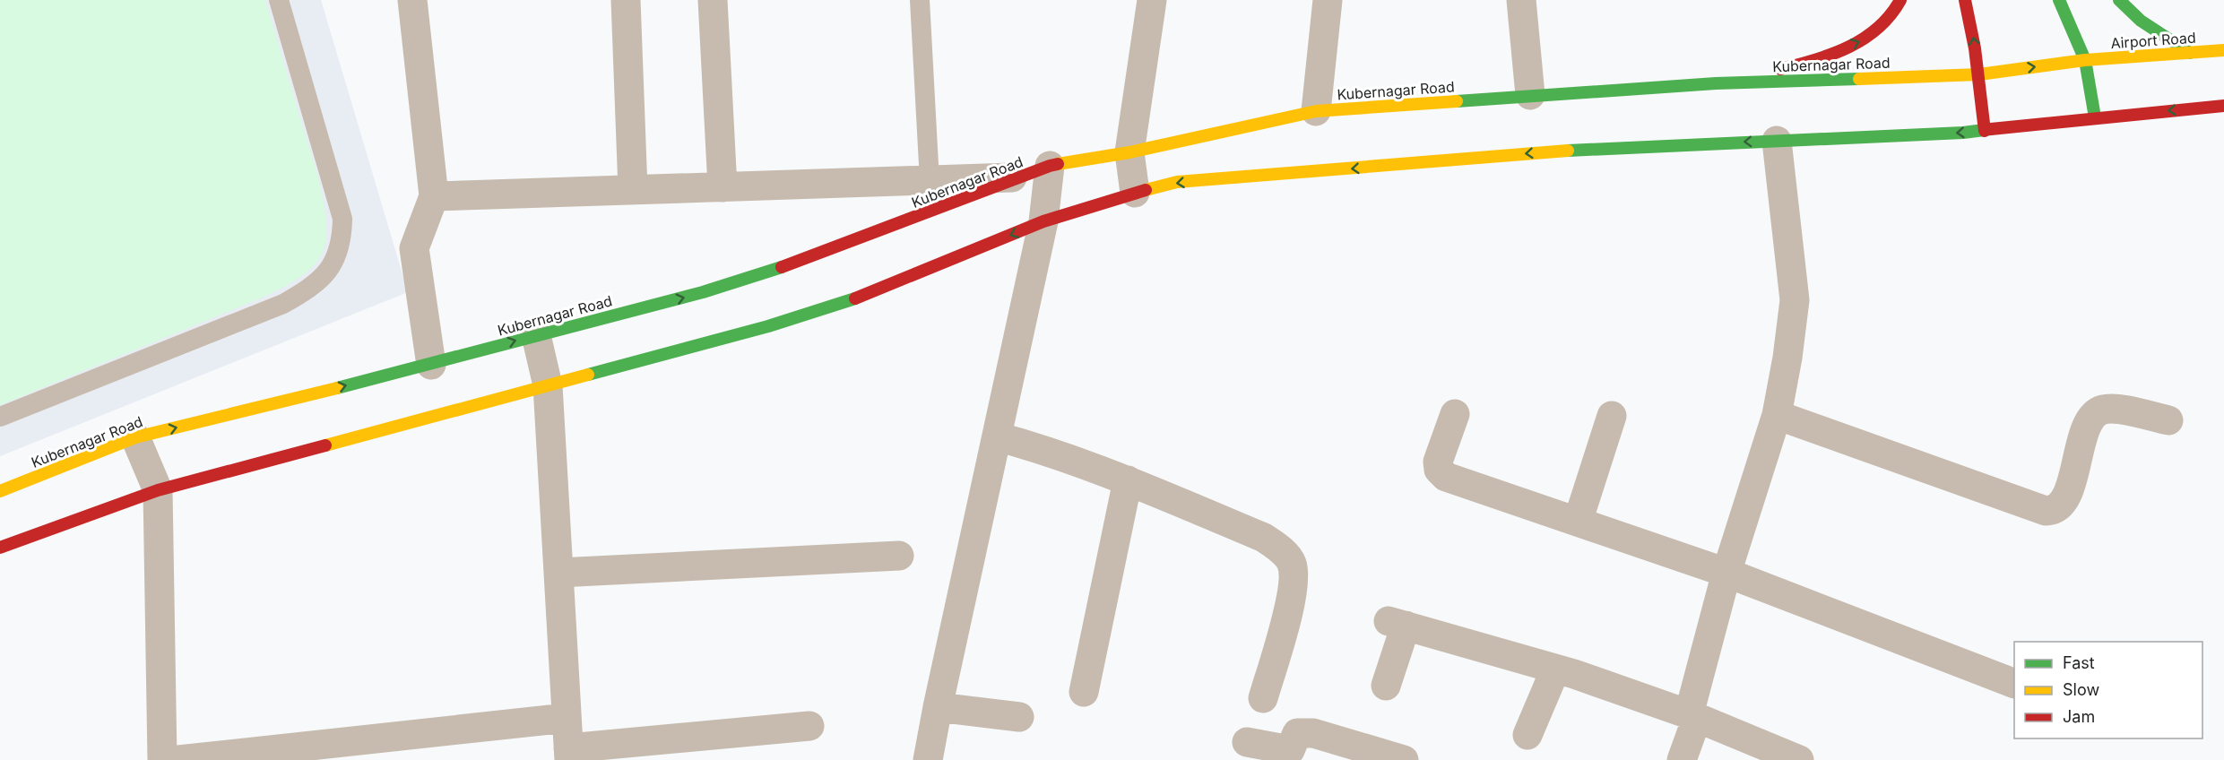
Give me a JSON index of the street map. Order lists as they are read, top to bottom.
{
  "streets": {
    "main road": ["Airport Road", "Kubernagar Road"]
  },
  "crossings": [
    ["Airport Road", "Kubernagar Road"]
  ],
  "legend": ["Fast", "Slow", "Jam"]
}
